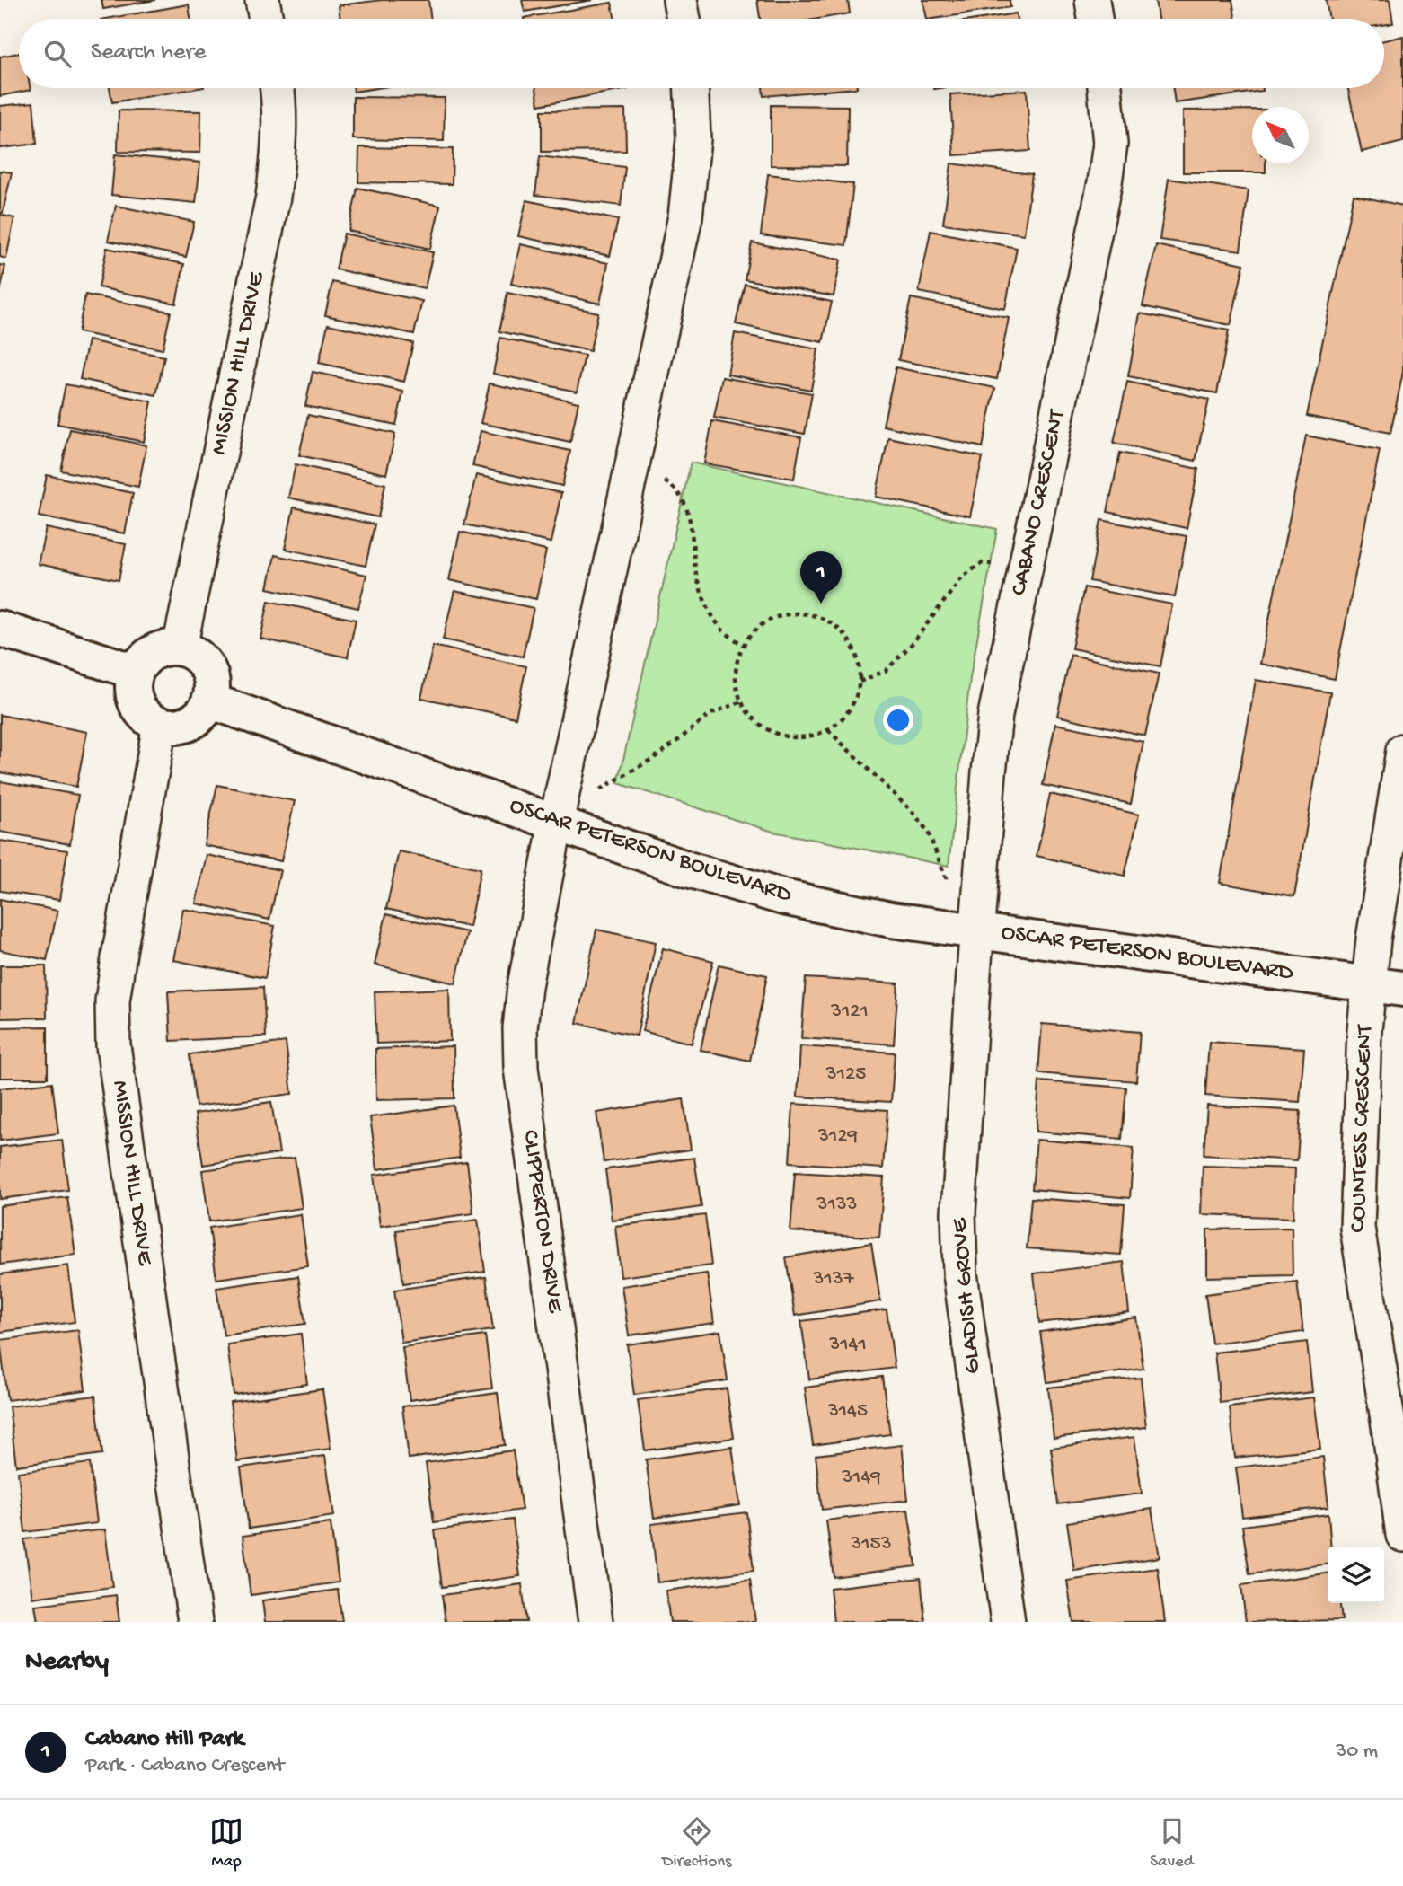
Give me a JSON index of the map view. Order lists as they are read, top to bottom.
{
  "streets": {
    "street": [
      "MISSION HILL DRIVE",
      "CABANO CRESCENT",
      "OSCAR PETERSON BOULEVARD",
      "COUNTESS CRESCENT",
      "CLIPPERTON DRIVE",
      "GLADISH GROVE"
    ]
  },
  "crossings": [
    ["MISSION HILL DRIVE", "OSCAR PETERSON BOULEVARD"],
    ["CABANO CRESCENT", "OSCAR PETERSON BOULEVARD"],
    ["CABANO CRESCENT", "GLADISH GROVE"],
    ["OSCAR PETERSON BOULEVARD", "COUNTESS CRESCENT"],
    ["OSCAR PETERSON BOULEVARD", "CLIPPERTON DRIVE"],
    ["OSCAR PETERSON BOULEVARD", "GLADISH GROVE"]
  ],
  "house_numbers": [
    "3121",
    "3125",
    "3129",
    "3133",
    "3137",
    "3141",
    "3145",
    "3149",
    "3153"
  ],
  "north": "top left",
  "page": {
    "search": "Search here",
    "pins": "1",
    "heading": "Nearby",
    "list": [
      {
        "mark": "1",
        "name": "Cabano Hill Park",
        "note": "Park · Cabano Crescent",
        "value": "30 m"
      }
    ],
    "nav": ["Map", "Directions", "Saved"]
  }
}
